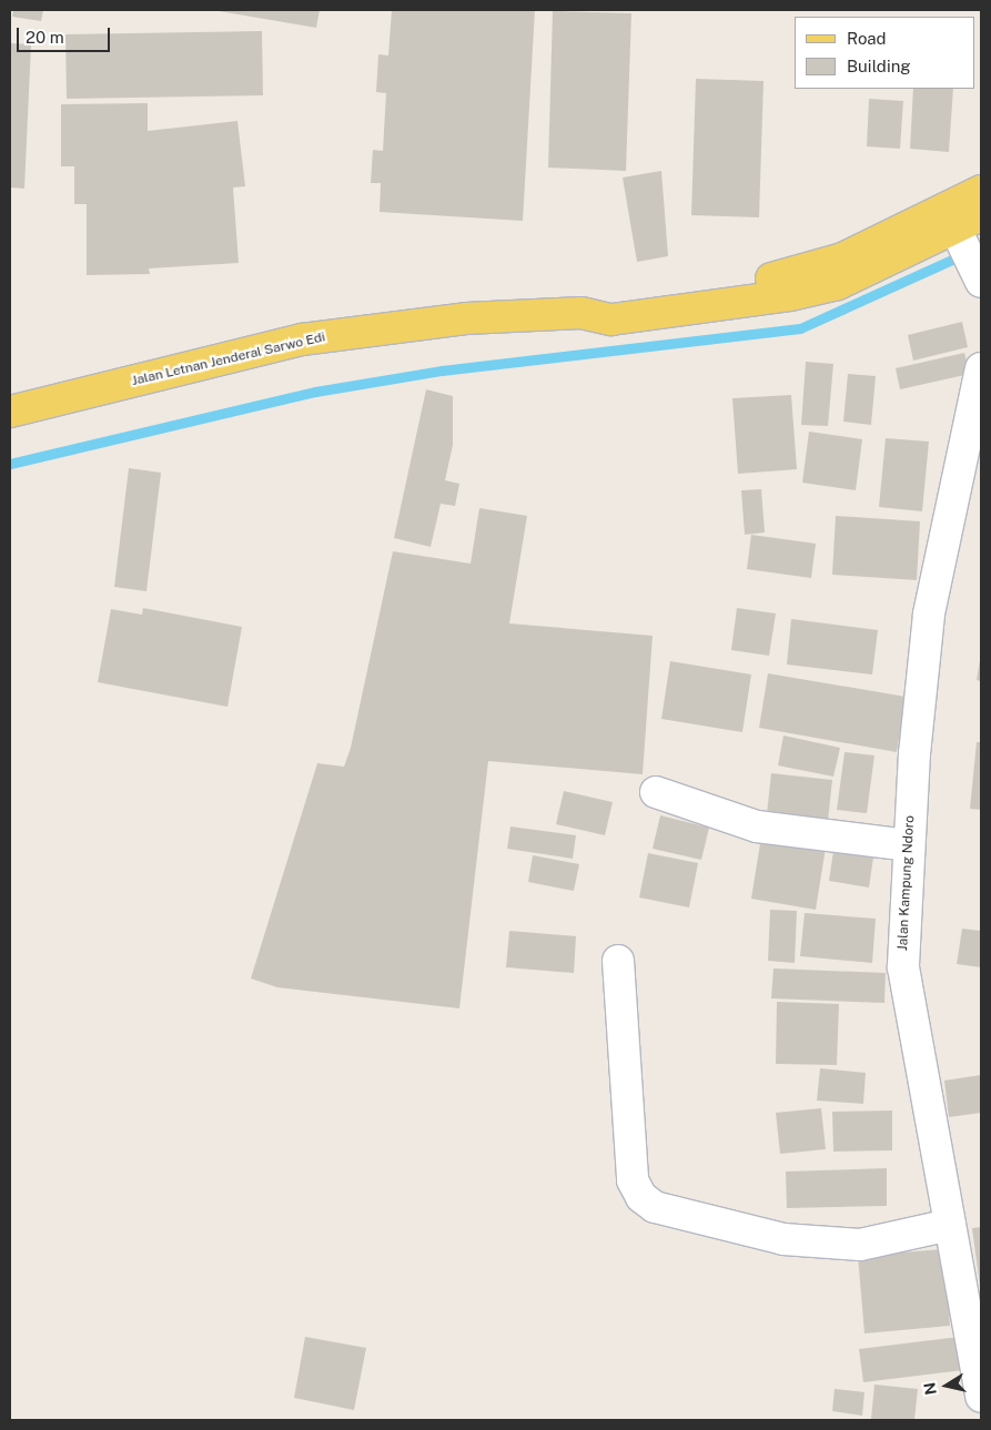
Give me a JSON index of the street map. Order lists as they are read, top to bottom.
{
  "streets": {
    "main road": ["Jalan Letnan Jenderal Sarwo Edi"],
    "street": ["Jalan Kampung Ndoro"]
  },
  "legend": ["Road", "Building"],
  "scale_bar": "20 m",
  "north": "left"
}
